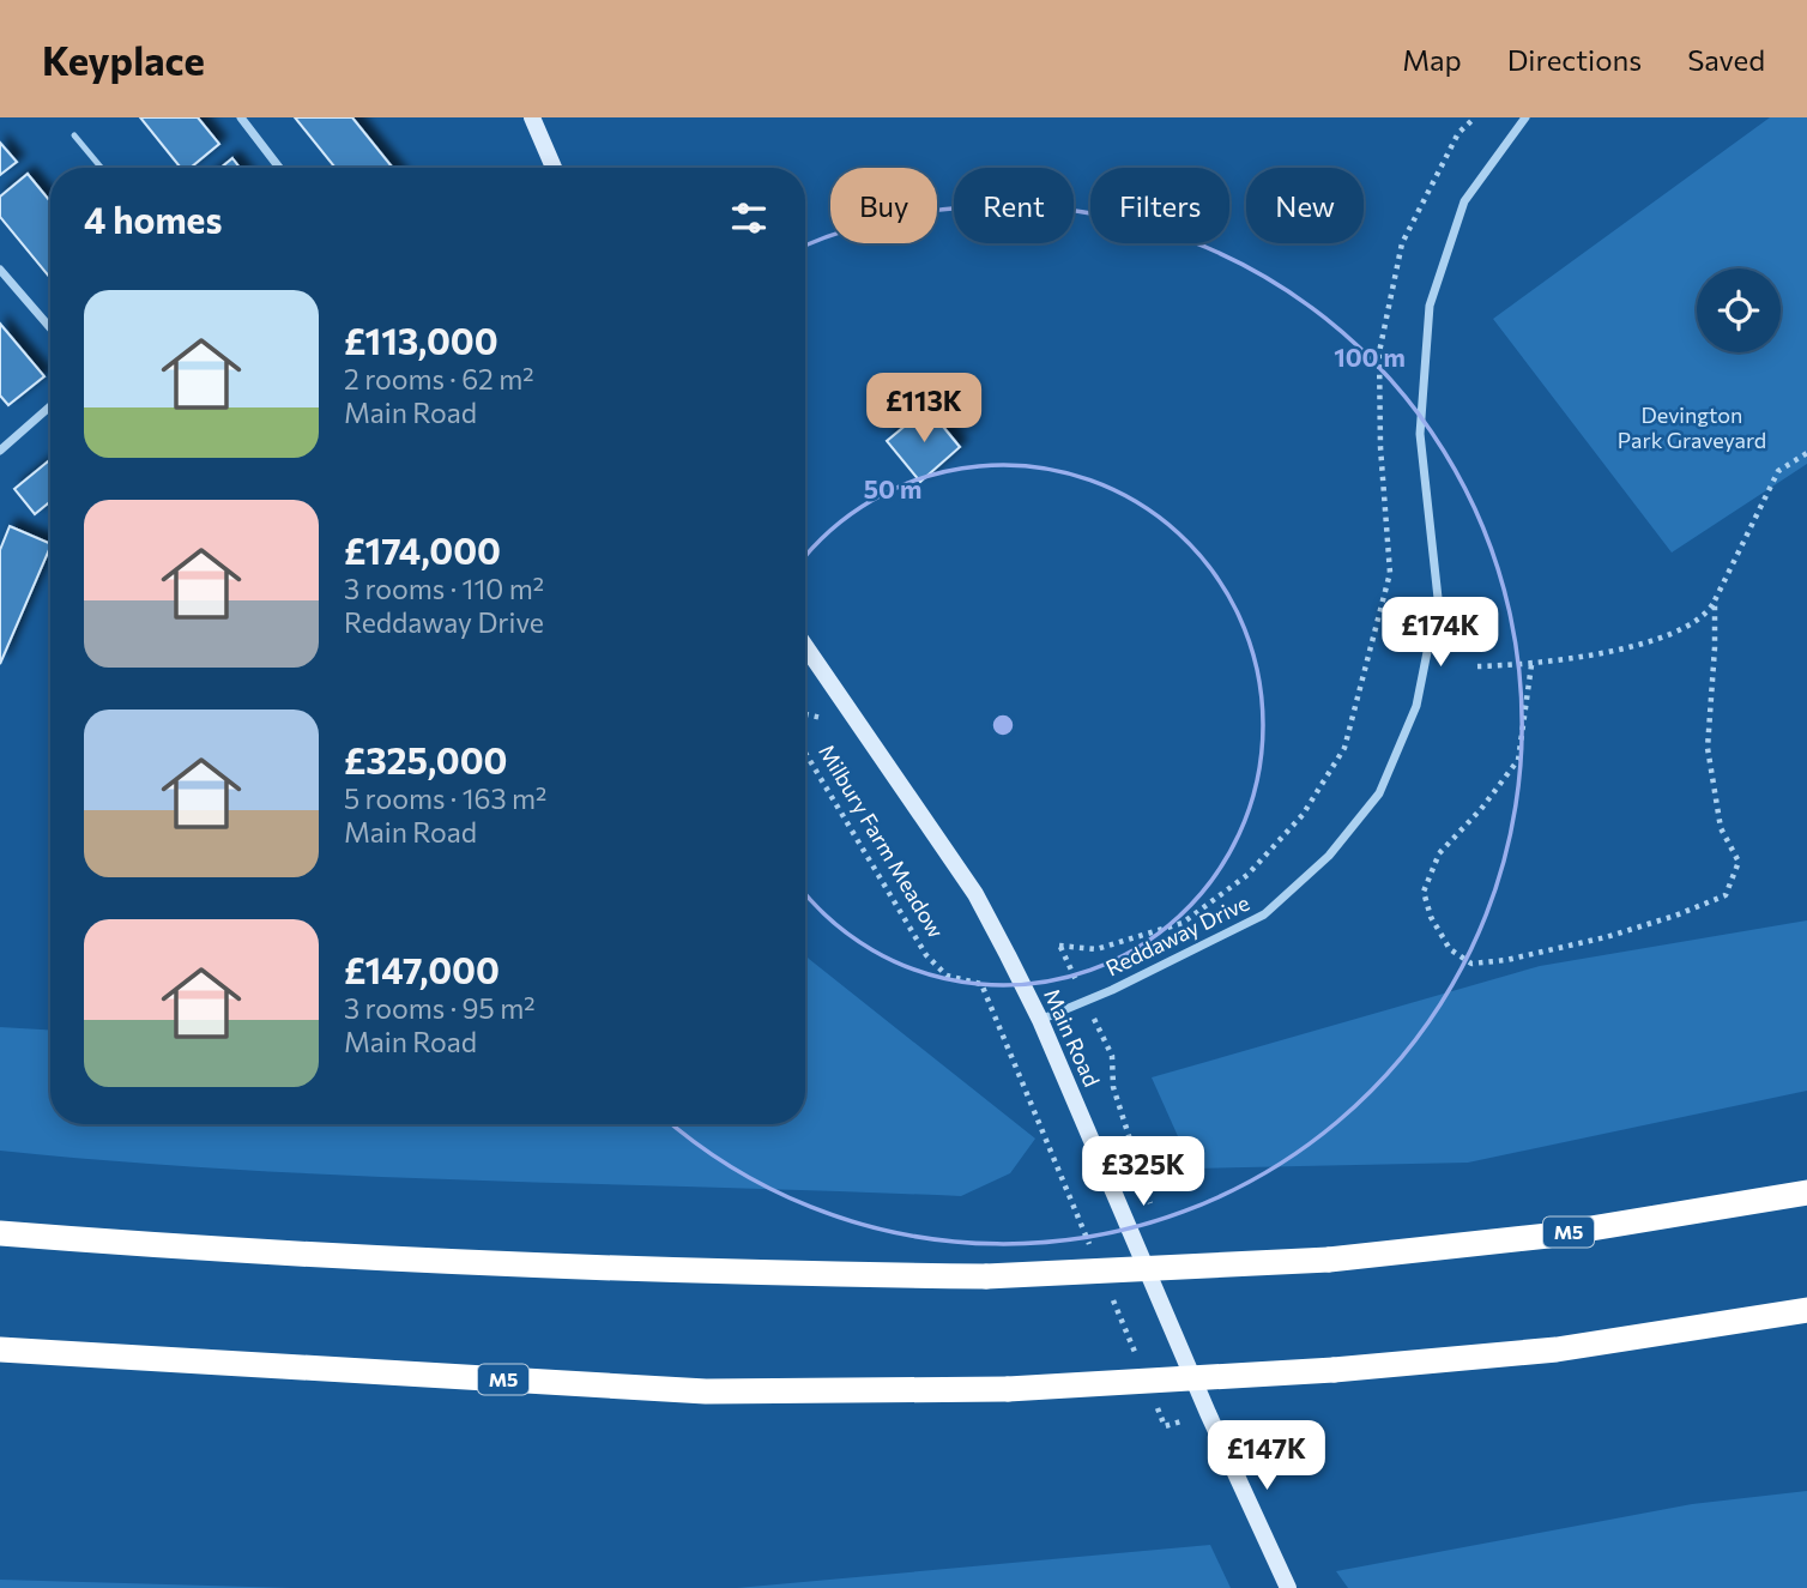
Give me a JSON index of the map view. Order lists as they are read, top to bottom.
{
  "streets": {
    "highway": ["M5"],
    "street": ["Reddaway Drive", "Main Road"],
    "path": ["Milbury Farm Meadow"]
  },
  "crossings": [
    ["Reddaway Drive", "Main Road"]
  ],
  "parks": ["Devington Park Graveyard"],
  "page": {
    "header": "Keyplace",
    "nav": ["Map", "Directions", "Saved"],
    "chip": [
      "Buy",
      "Rent",
      "Filters",
      "New"
    ],
    "heading": "4 homes",
    "list": [
      {
        "name": "£113,000",
        "note": "2 rooms · 62 m² · Main Road"
      },
      {
        "name": "£174,000",
        "note": "3 rooms · 110 m² · Reddaway Drive"
      },
      {
        "name": "£325,000",
        "note": "5 rooms · 163 m² · Main Road"
      },
      {
        "name": "£147,000",
        "note": "3 rooms · 95 m² · Main Road"
      }
    ],
    "price": [
      "£113K",
      "£174K",
      "£325K",
      "£147K"
    ]
  },
  "rings": ["100 m", "50 m"]
}
